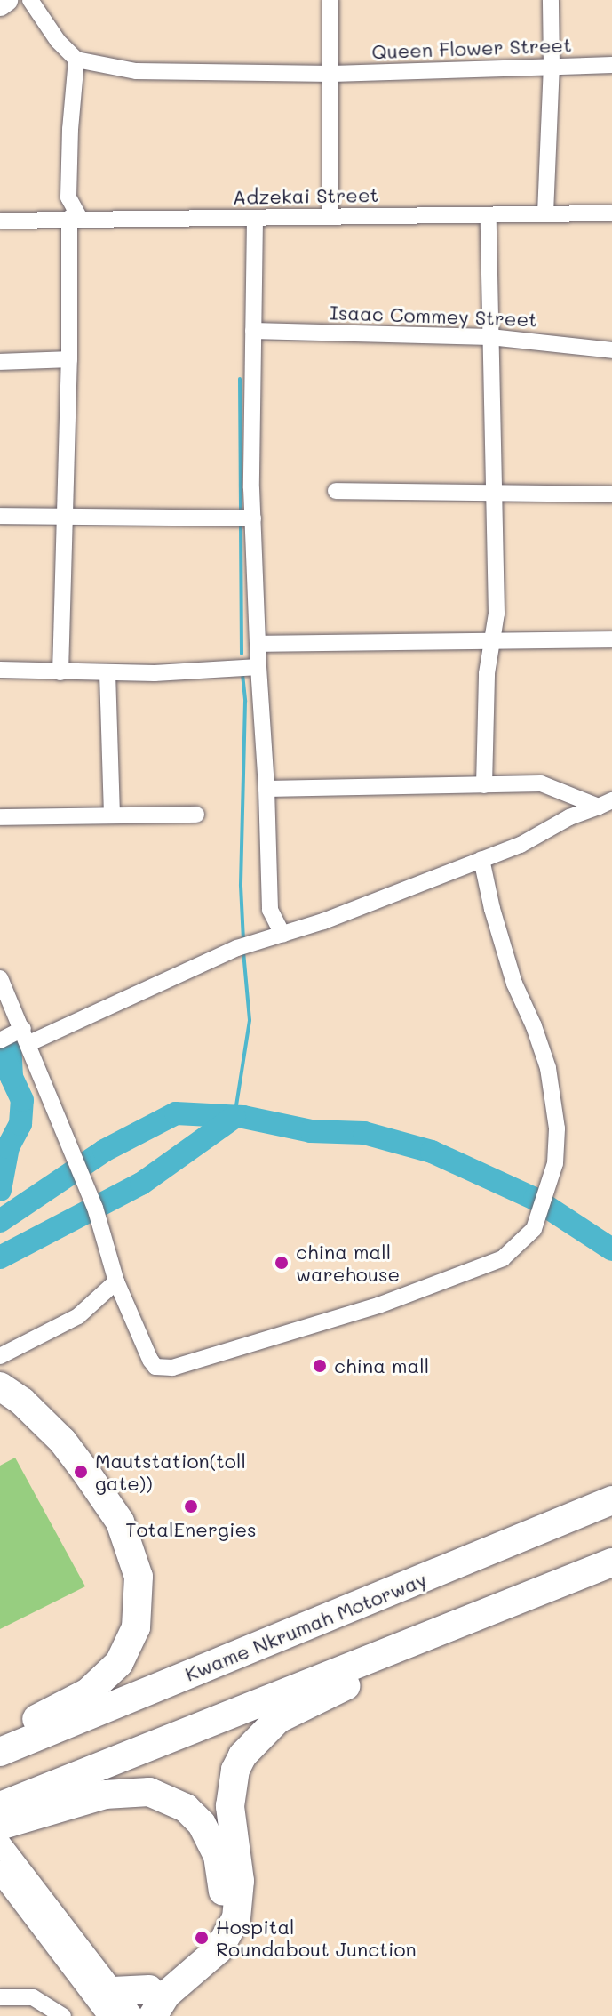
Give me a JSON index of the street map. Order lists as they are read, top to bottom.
{
  "streets": {
    "highway": ["Kwame Nkrumah Motorway"],
    "street": ["Queen Flower Street", "Adzekai Street", "Isaac Commey Street"]
  },
  "places": [
    "china mall warehouse",
    "china mall",
    "Mautstation(toll gate))",
    "TotalEnergies",
    "Hospital Roundabout Junction"
  ]
}
